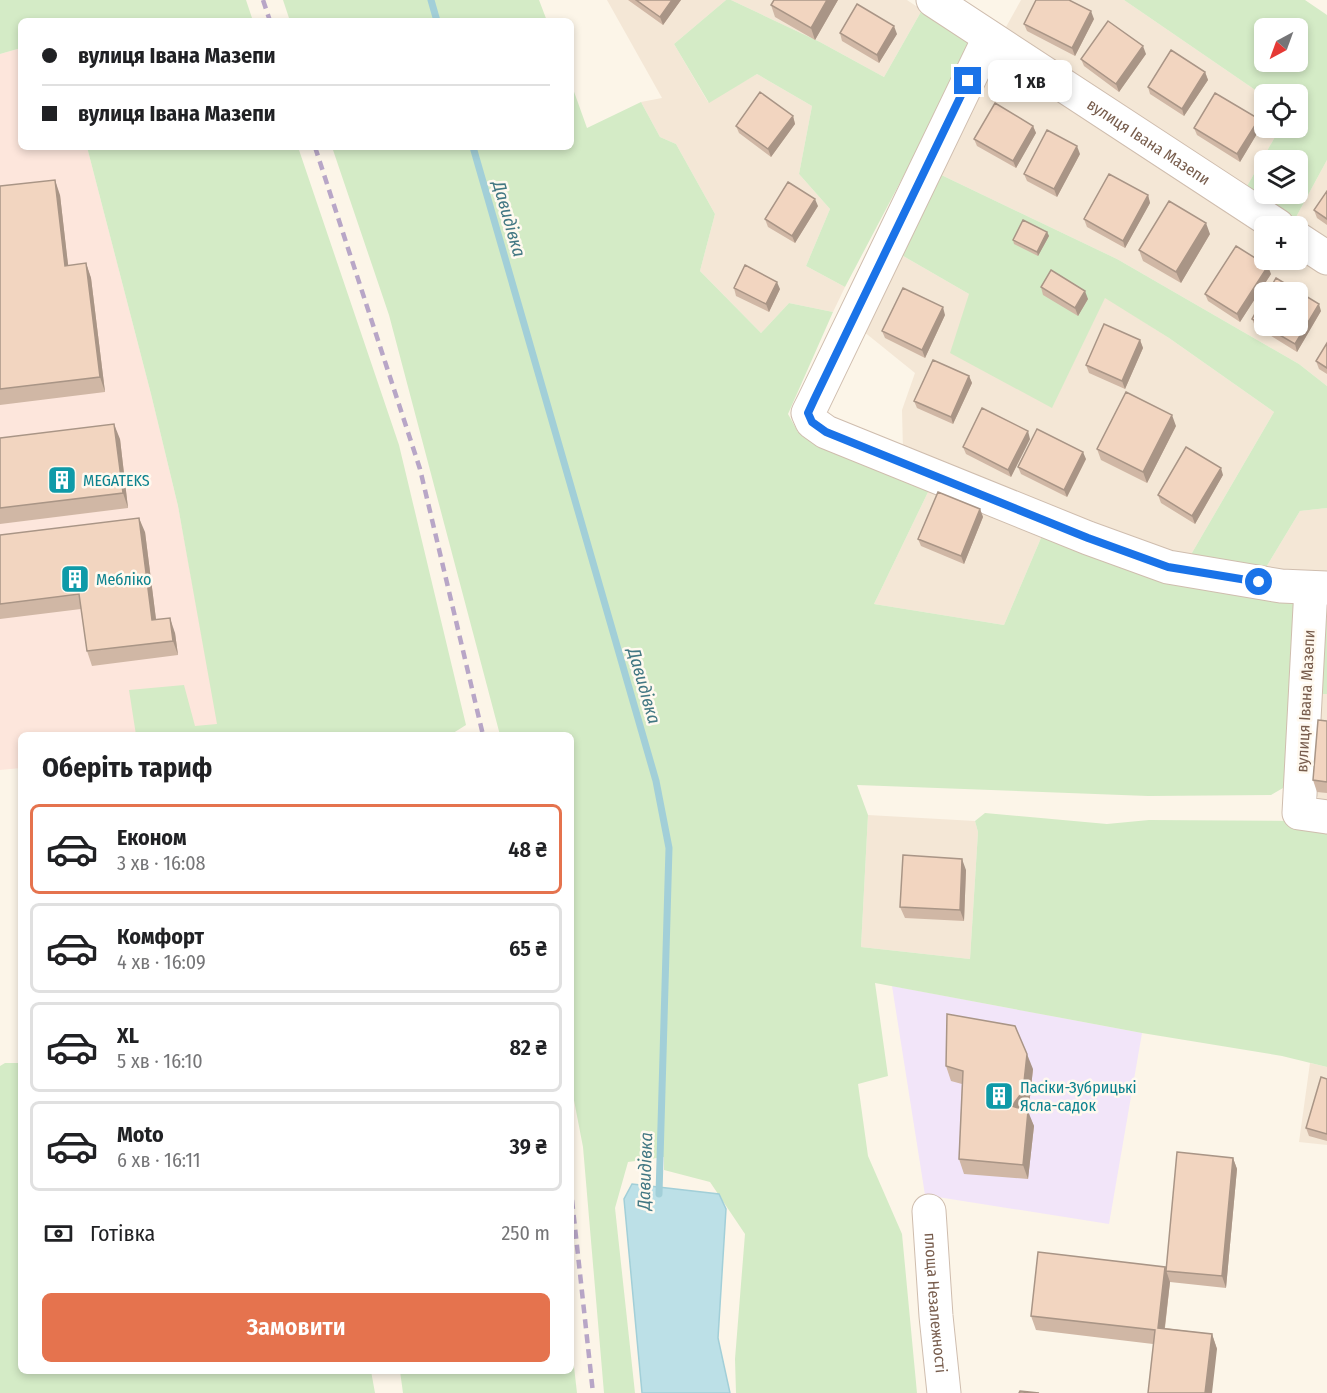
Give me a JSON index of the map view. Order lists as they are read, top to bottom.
{
  "streets": {
    "street": ["вулиця Івана Мазепи", "площа Незалежності"]
  },
  "water": ["Давидівка"],
  "places": {
    "building": ["MEGATEKS", "Мебліко", "Пасіки-Зубрицькі Ясла-садок"]
  },
  "north": "bottom left",
  "page": {
    "map_buttons": ["+", "−"],
    "banner": ["вулиця Івана Мазепи", "вулиця Івана Мазепи"],
    "bubble": "1 хв",
    "heading": "Оберіть тариф",
    "list": [
      {
        "name": "Економ",
        "note": "3 хв · 16:08",
        "value": "48 ₴"
      },
      {
        "name": "Комфорт",
        "note": "4 хв · 16:09",
        "value": "65 ₴"
      },
      {
        "name": "XL",
        "note": "5 хв · 16:10",
        "value": "82 ₴"
      },
      {
        "name": "Moto",
        "note": "6 хв · 16:11",
        "value": "39 ₴"
      }
    ],
    "pay": ["Готівка", "250 m"],
    "buttons": "Замовити"
  }
}
